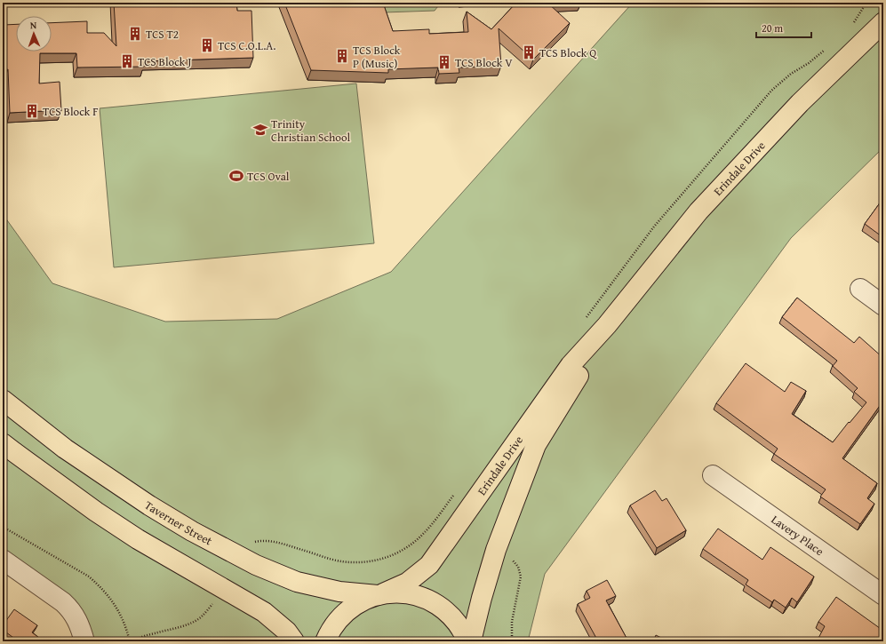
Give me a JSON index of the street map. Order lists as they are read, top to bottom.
{
  "streets": {
    "main road": ["Erindale Drive", "Taverner Street"],
    "street": ["Lavery Place"]
  },
  "crossings": [
    ["Erindale Drive", "Taverner Street"]
  ],
  "places": {
    "building": [
      "TCS T2",
      "TCS C.O.L.A.",
      "TCS Block Q",
      "TCS Block P (Music)",
      "TCS Block J",
      "TCS Block V",
      "TCS Block F"
    ],
    "school or university": ["Trinity Christian School"],
    "sports": ["TCS Oval"]
  },
  "scale_bar": "20 m",
  "north": "top"
}
